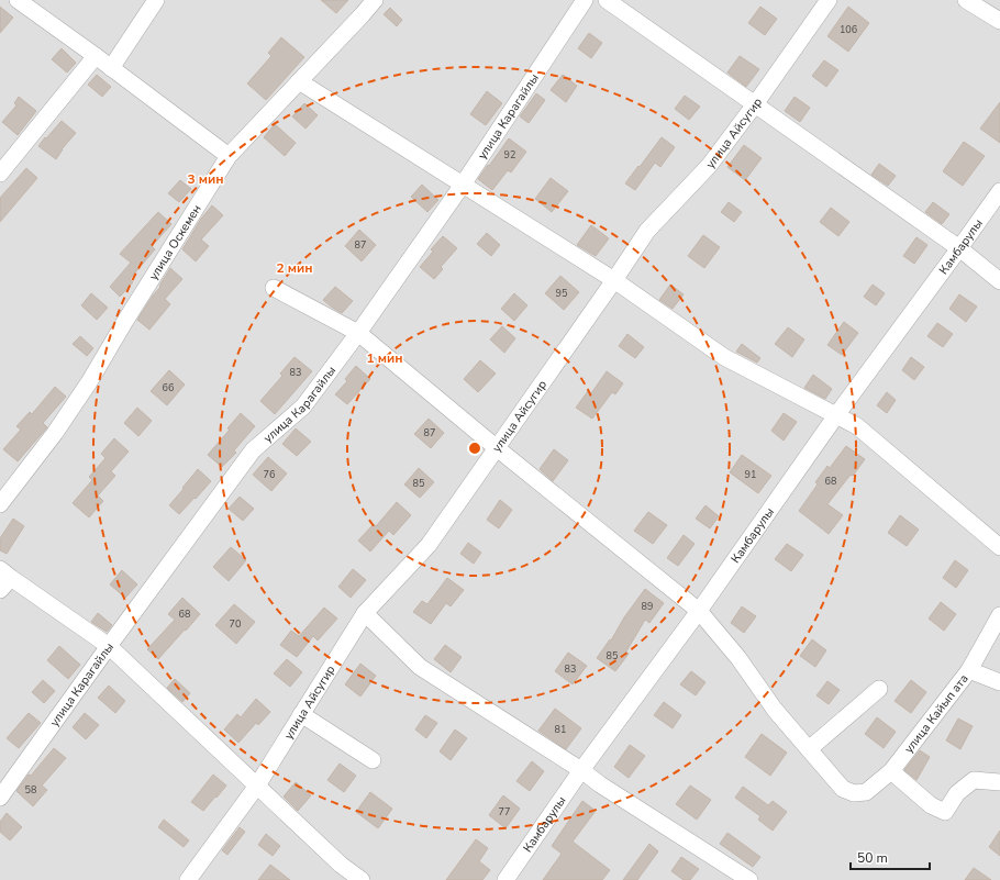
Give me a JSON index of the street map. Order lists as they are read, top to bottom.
{
  "streets": {
    "street": [
      "улица Карагайлы",
      "улица Айсугир",
      "улица Оскемен",
      "Камбарулы",
      "улица Кайып ата"
    ]
  },
  "house_numbers": [
    "106",
    "92",
    "87",
    "95",
    "83",
    "66",
    "87",
    "76",
    "91",
    "68",
    "85",
    "89",
    "68",
    "70",
    "85",
    "83",
    "81",
    "58",
    "77"
  ],
  "scale_bar": "50 m",
  "rings": ["3 мин", "2 мин", "1 мин"]
}
